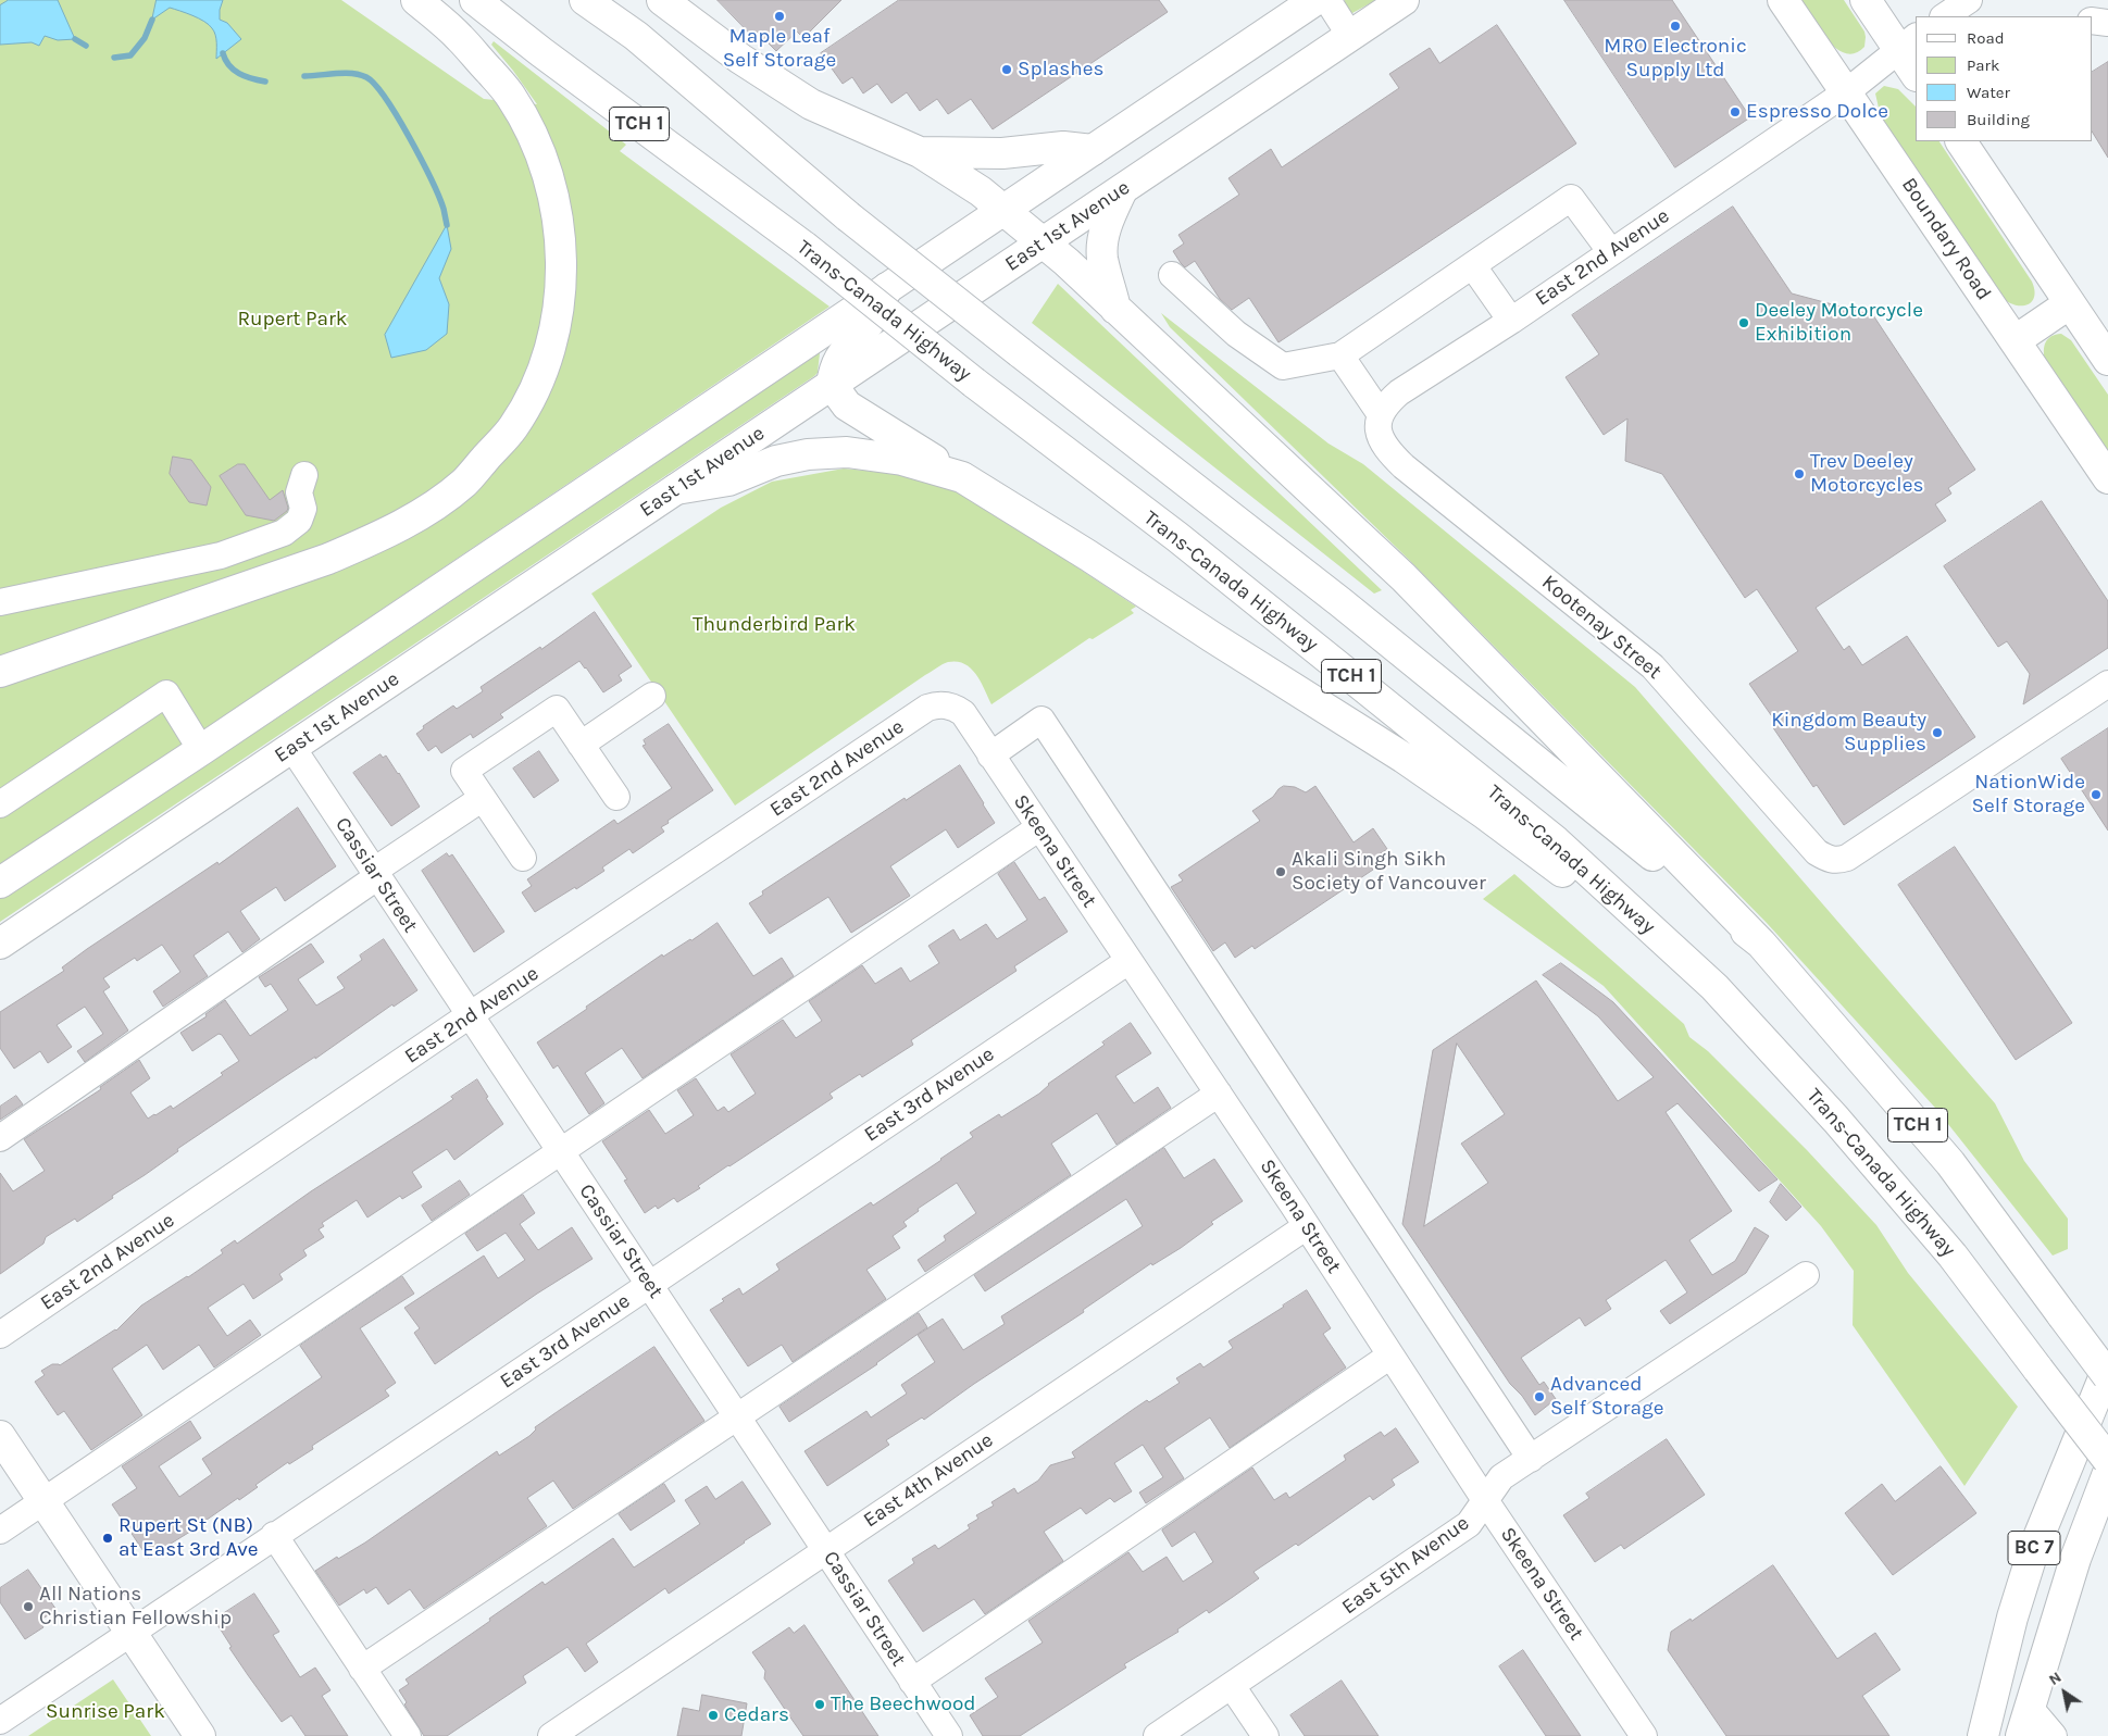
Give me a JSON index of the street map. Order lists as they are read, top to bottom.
{
  "streets": {
    "main road": [
      "TCH 1",
      "East 1st Avenue",
      "Boundary Road",
      "Trans-Canada Highway",
      "BC 7"
    ],
    "street": [
      "East 2nd Avenue",
      "Kootenay Street",
      "Skeena Street",
      "Cassiar Street",
      "East 3rd Avenue",
      "East 4th Avenue",
      "East 5th Avenue"
    ]
  },
  "crossings": [
    ["East 1st Avenue", "Cassiar Street"],
    ["Boundary Road", "East 2nd Avenue"],
    ["East 2nd Avenue", "Kootenay Street"],
    ["East 2nd Avenue", "Skeena Street"],
    ["East 2nd Avenue", "Cassiar Street"],
    ["Skeena Street", "East 3rd Avenue"],
    ["Skeena Street", "East 4th Avenue"],
    ["Skeena Street", "East 5th Avenue"],
    ["Cassiar Street", "East 3rd Avenue"],
    ["Cassiar Street", "East 4th Avenue"]
  ],
  "parks": ["Rupert Park", "Thunderbird Park", "Sunrise Park"],
  "places": [
    "Maple Leaf Self Storage",
    "MRO Electronic Supply Ltd",
    "Splashes",
    "Espresso Dolce",
    "Deeley Motorcycle Exhibition",
    "Trev Deeley Motorcycles",
    "Kingdom Beauty Supplies",
    "NationWide Self Storage",
    "Akali Singh Sikh Society of Vancouver",
    "Advanced Self Storage",
    "Rupert St (NB) at East 3rd Ave",
    "All Nations Christian Fellowship",
    "The Beechwood",
    "Cedars"
  ],
  "legend": [
    "Road",
    "Park",
    "Water",
    "Building"
  ],
  "north": "top left"
}
